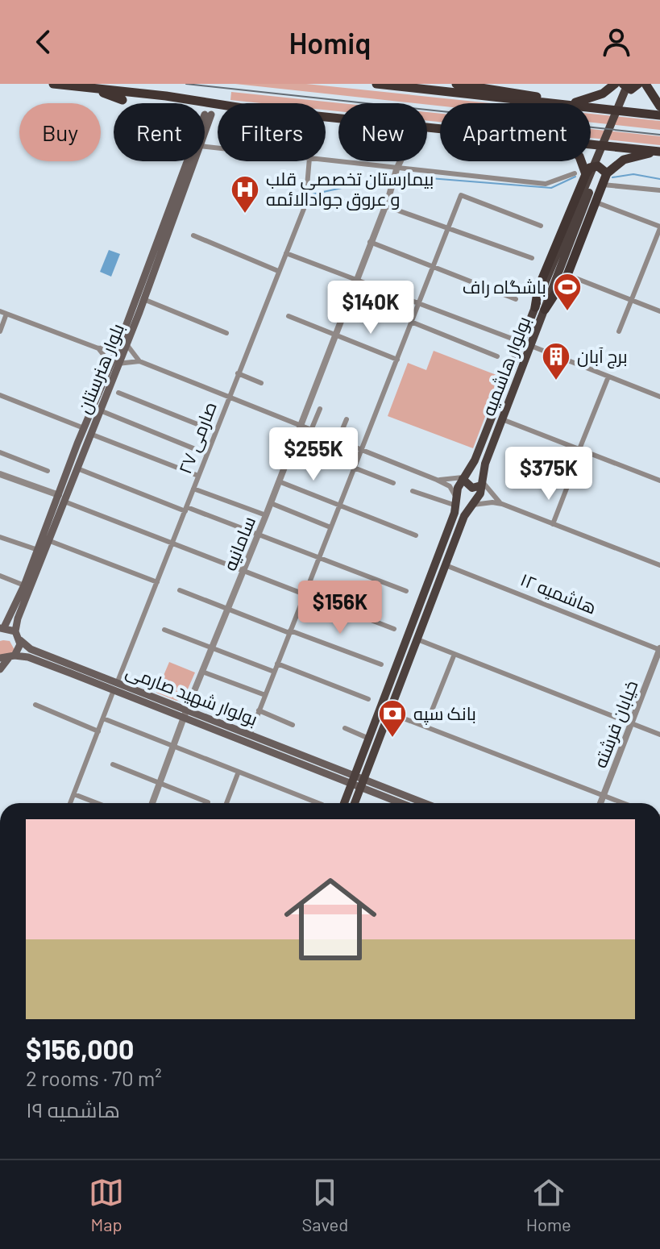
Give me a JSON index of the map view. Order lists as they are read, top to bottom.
{
  "streets": {
    "main road": ["بولوار هاشمیه", "بلوار هنرستان", "بولوار شهید صارمی"],
    "street": [
      "صارمی ۲۷",
      "سامانیه",
      "هاشمیه ۱۲",
      "خیابان فرشته"
    ]
  },
  "crossings": [
    ["بولوار هاشمیه", "هاشمیه ۱۲"],
    ["بولوار هاشمیه", "بولوار شهید صارمی"],
    ["صارمی ۲۷", "سامانیه"],
    ["صارمی ۲۷", "بولوار شهید صارمی"],
    ["سامانیه", "بولوار شهید صارمی"],
    ["هاشمیه ۱۲", "خیابان فرشته"]
  ],
  "places": {
    "hospital": ["بیمارستان تخصصی قلب و عروق جوادالائمه"],
    "sports": ["باشگاه راف"],
    "building": ["برج آبان"],
    "bank": ["بانک سپه"]
  },
  "page": {
    "header": "Homiq",
    "chip": [
      "Buy",
      "Rent",
      "Filters",
      "New",
      "Apartment"
    ],
    "price": [
      "$140K",
      "$255K",
      "$375K",
      "$156K"
    ],
    "list": [
      {
        "name": "$156,000",
        "note": "2 rooms · 70 m² · هاشمیه ۱۹"
      }
    ],
    "tabs": ["Map", "Saved", "Home"]
  }
}
